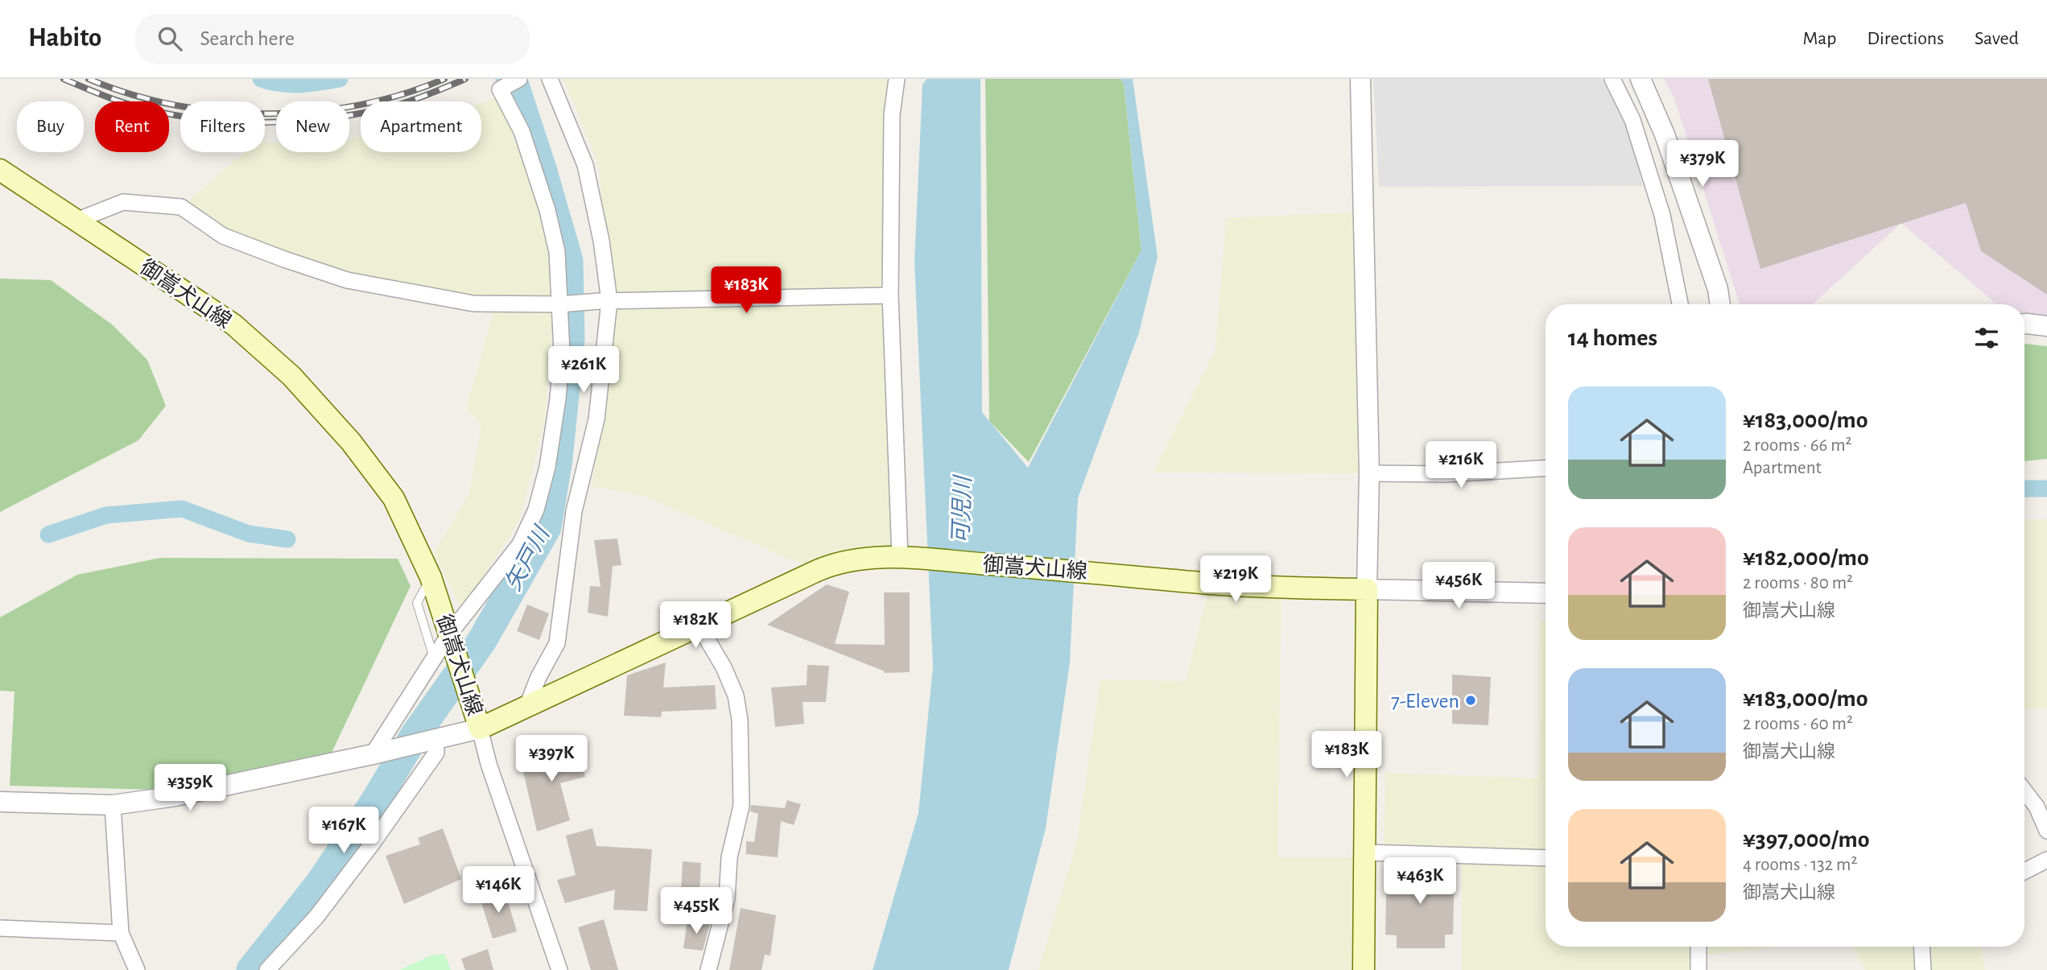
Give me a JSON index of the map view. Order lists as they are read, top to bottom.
{
  "streets": {
    "main road": ["御嵩犬山線"]
  },
  "water": ["可児川", "矢戸川"],
  "places": ["7-Eleven"],
  "page": {
    "header": "Habito",
    "search": "Search here",
    "nav": ["Map", "Directions", "Saved"],
    "chip": [
      "Buy",
      "Rent",
      "Filters",
      "New",
      "Apartment"
    ],
    "price": [
      "¥379K",
      "¥183K",
      "¥261K",
      "¥216K",
      "¥219K",
      "¥456K",
      "¥182K",
      "¥183K",
      "¥397K",
      "¥359K",
      "¥167K",
      "¥463K",
      "¥146K",
      "¥455K"
    ],
    "heading": "14 homes",
    "list": [
      {
        "name": "¥183,000/mo",
        "note": "2 rooms · 66 m² · Apartment"
      },
      {
        "name": "¥182,000/mo",
        "note": "2 rooms · 80 m² · 御嵩犬山線"
      },
      {
        "name": "¥183,000/mo",
        "note": "2 rooms · 60 m² · 御嵩犬山線"
      },
      {
        "name": "¥397,000/mo",
        "note": "4 rooms · 132 m² · 御嵩犬山線"
      }
    ]
  }
}
